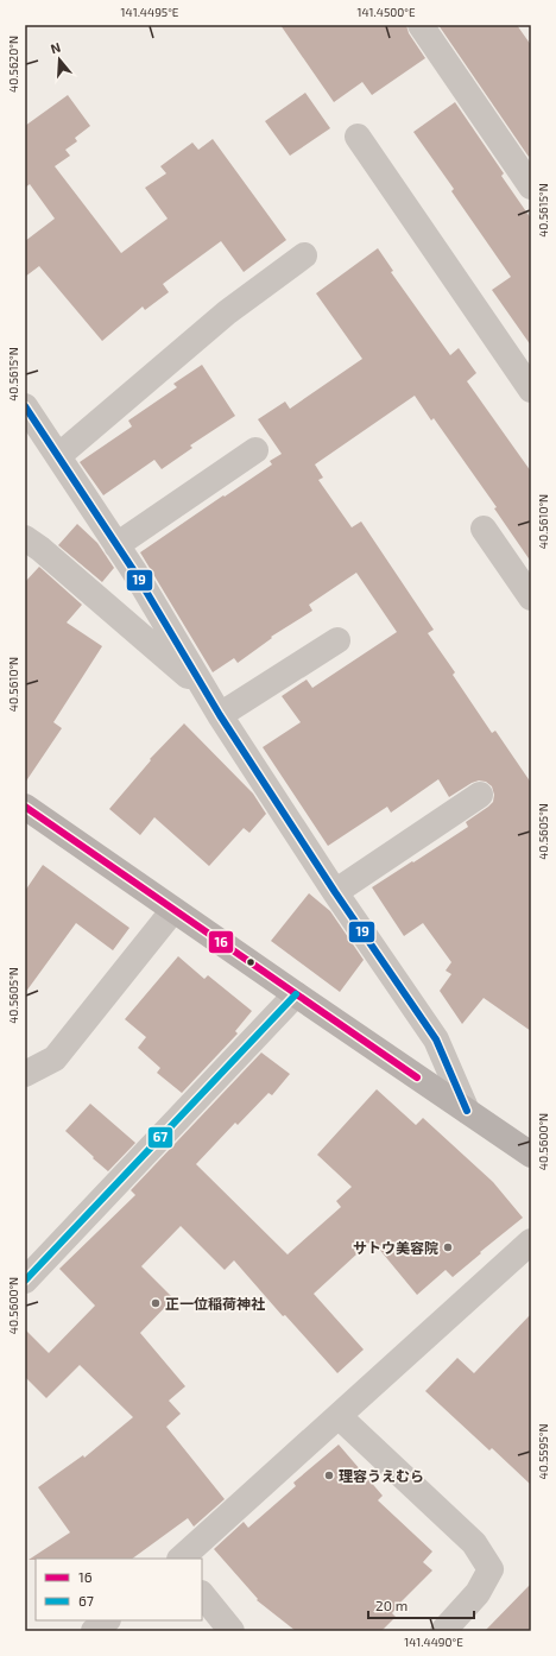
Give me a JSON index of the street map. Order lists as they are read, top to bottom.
{
  "places": ["サトウ美容院", "正一位稲荷神社", "理容うえむら"],
  "lines": ["transit line 19", "transit line 16", "transit line 67"],
  "legend": ["16", "67"],
  "scale_bar": "20 m",
  "north": "top",
  "coordinates": [
    "141.4495°E",
    "141.4500°E",
    "40.5620°N",
    "40.5615°N",
    "40.5610°N",
    "40.5605°N",
    "40.5600°N",
    "40.5595°N",
    "141.4490°E"
  ]
}
